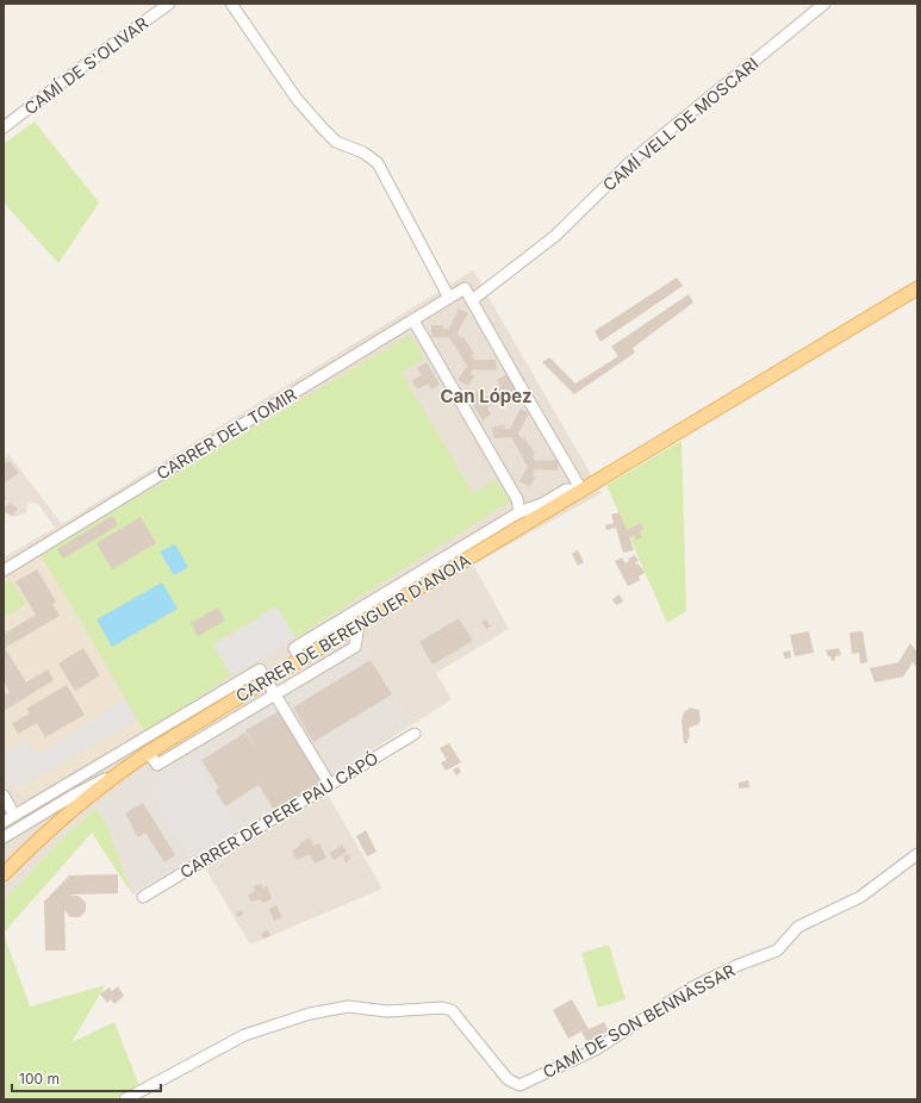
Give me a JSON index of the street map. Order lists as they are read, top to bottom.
{
  "streets": {
    "main road": ["CARRER DE BERENGUER D'ANOIA"],
    "street": [
      "CAMÍ DE S'OLIVAR",
      "CAMÍ VELL DE MOSCARI",
      "CARRER DEL TOMIR",
      "CARRER DE PERE PAU CAPÓ",
      "CAMÍ DE SON BENNÀSSAR"
    ]
  },
  "crossings": [
    ["CAMÍ VELL DE MOSCARI", "CARRER DEL TOMIR"]
  ],
  "districts": ["Can López"],
  "scale_bar": "100 m"
}
